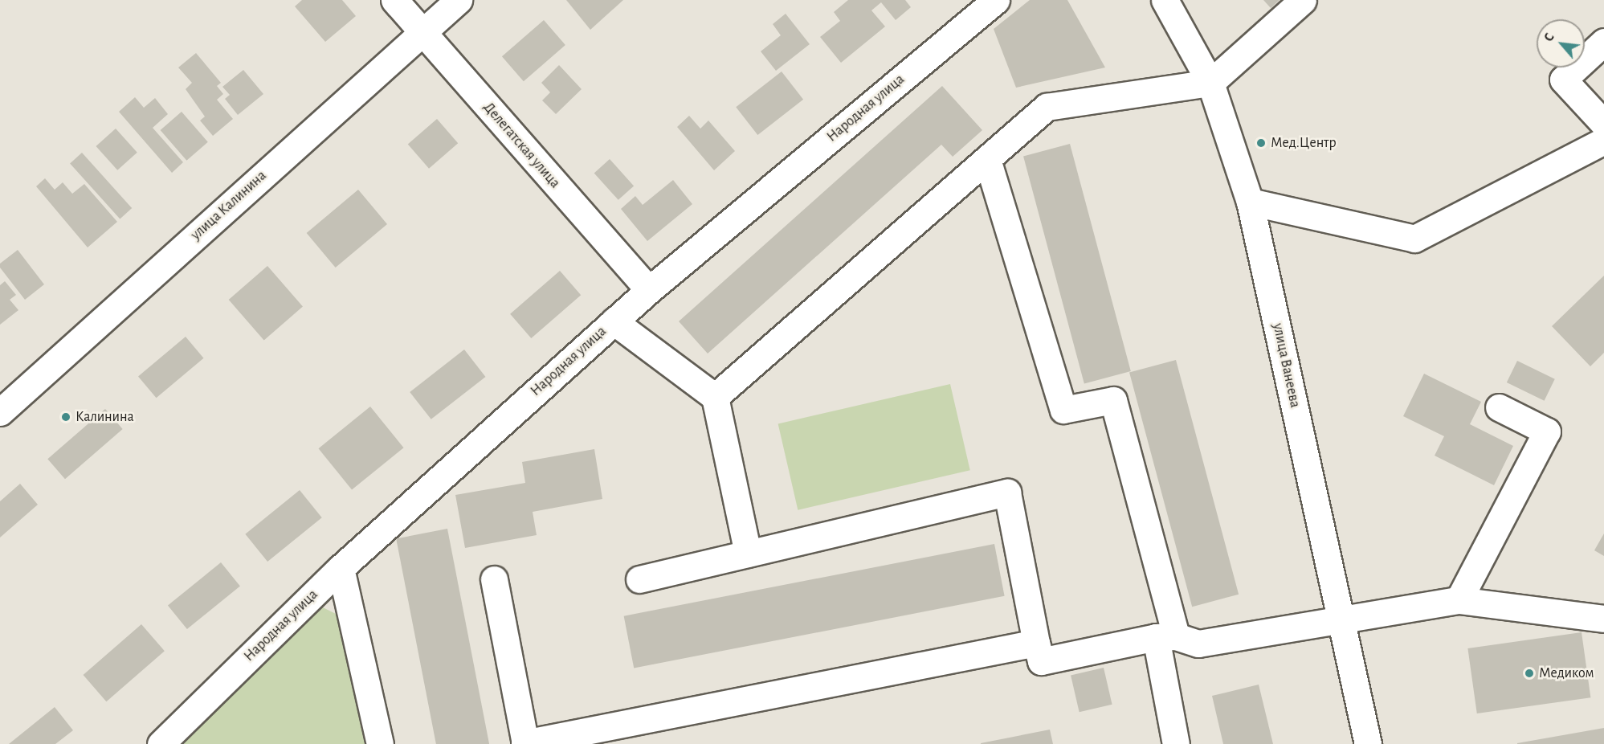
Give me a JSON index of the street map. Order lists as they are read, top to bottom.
{
  "streets": {
    "street": [
      "Народная улица",
      "Делегатская улица",
      "улица Калинина",
      "улица Ванеева"
    ]
  },
  "crossings": [
    ["Народная улица", "Делегатская улица"],
    ["Делегатская улица", "улица Калинина"]
  ],
  "places": ["Мед.Центр", "Калинина", "Медиком"],
  "north": "top left"
}
